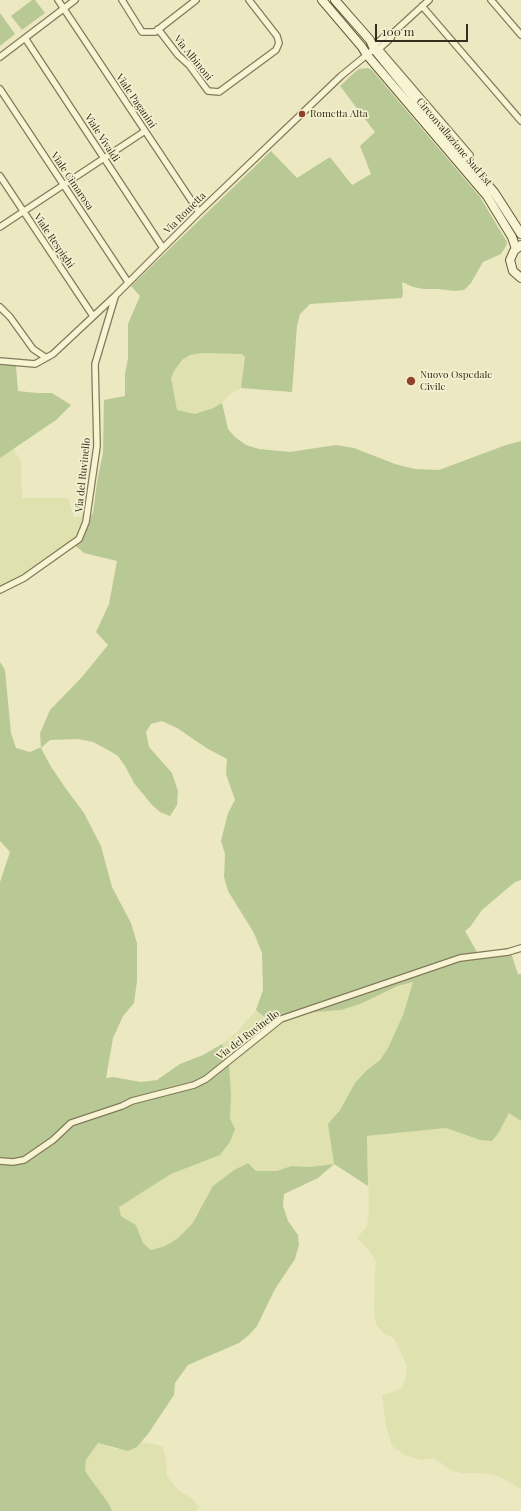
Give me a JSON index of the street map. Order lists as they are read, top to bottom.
{
  "streets": {
    "main road": ["Circonvallazione Sud Est"],
    "street": [
      "Via Albinoni",
      "Viale Paganini",
      "Viale Vivaldi",
      "Viale Cimarosa",
      "Via Rometta",
      "Viale Respighi",
      "Via del Ruvinello"
    ]
  },
  "crossings": [
    ["Viale Paganini", "Via Rometta"],
    ["Viale Vivaldi", "Via Rometta"],
    ["Circonvallazione Sud Est", "Via Rometta"],
    ["Viale Cimarosa", "Via Rometta"],
    ["Via Rometta", "Viale Respighi"],
    ["Via Rometta", "Via del Ruvinello"]
  ],
  "places": ["Rometta Alta", "Nuovo Ospedale Civile"],
  "scale_bar": "100 m"
}
